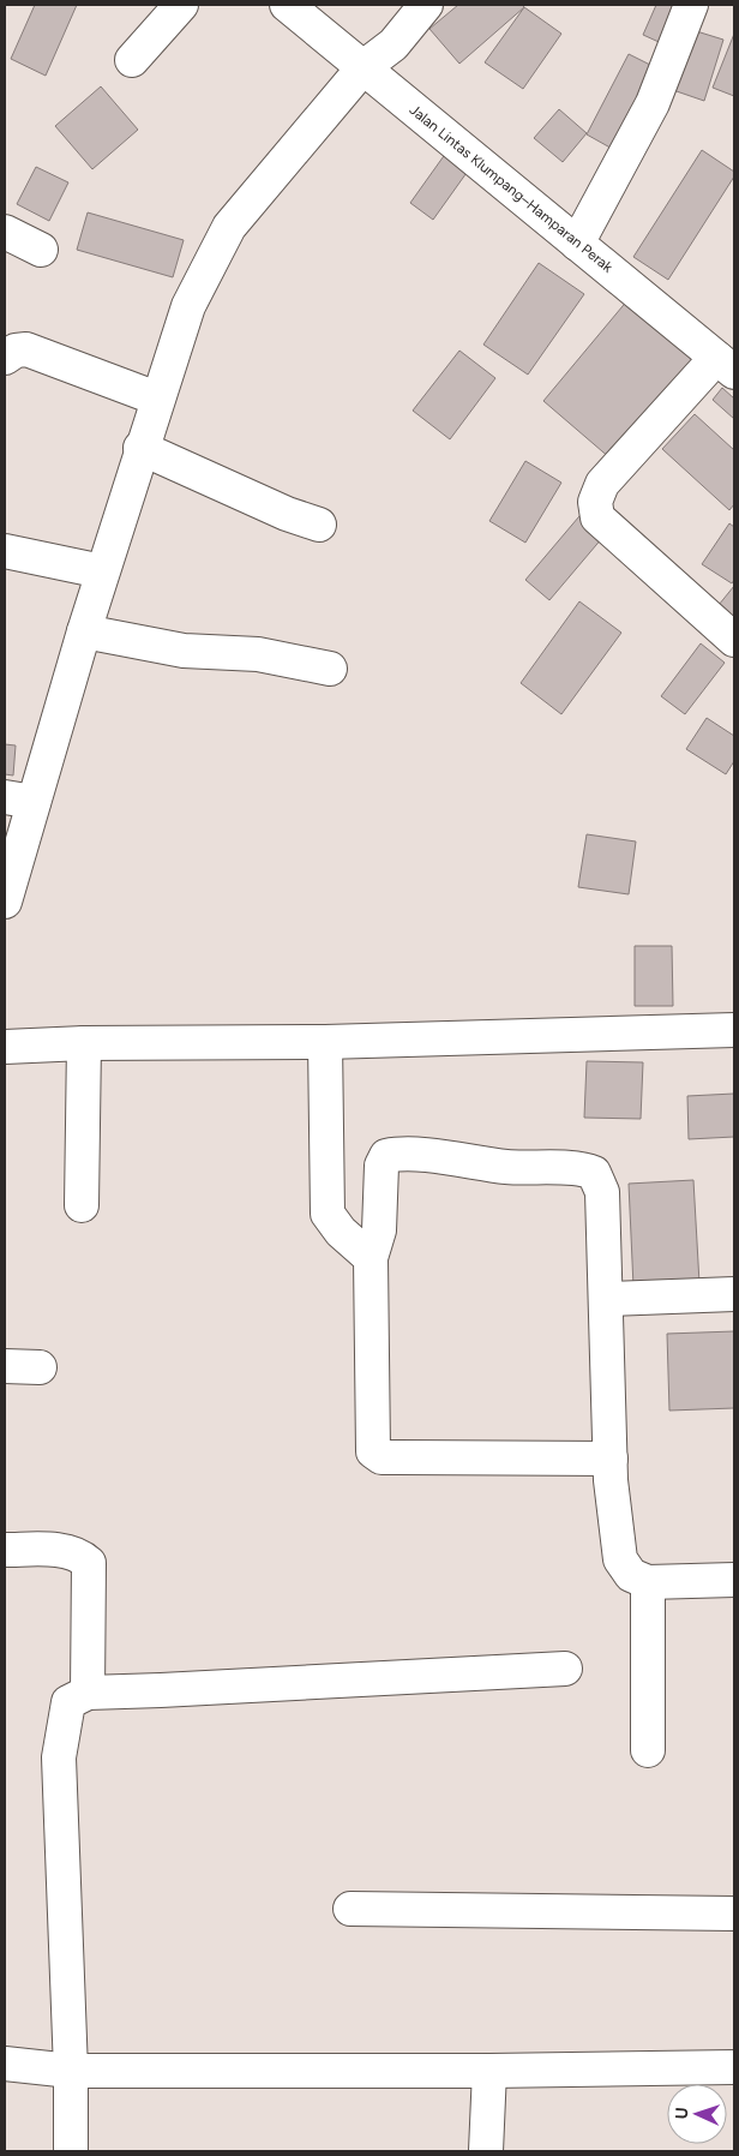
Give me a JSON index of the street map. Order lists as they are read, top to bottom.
{
  "streets": {
    "street": ["Jalan Lintas Klumpang–Hamparan Perak"]
  },
  "north": "left"
}
